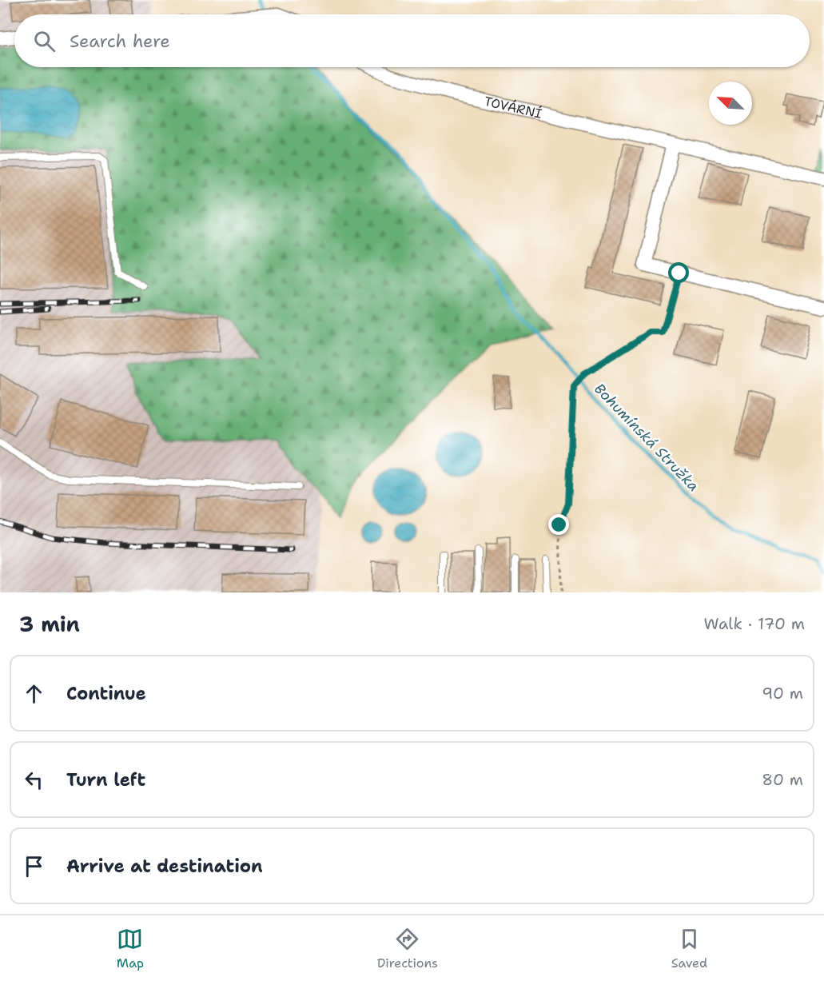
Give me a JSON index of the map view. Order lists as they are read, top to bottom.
{
  "streets": {
    "street": ["TOVÁRNÍ"]
  },
  "water": ["Bohumínská Stružka"],
  "north": "top left",
  "page": {
    "search": "Search here",
    "heading": ["3 min", "Walk · 170 m"],
    "list": [
      ["Continue", "90 m"],
      ["Turn left", "80 m"],
      "Arrive at destination"
    ],
    "nav": ["Map", "Directions", "Saved"]
  }
}
